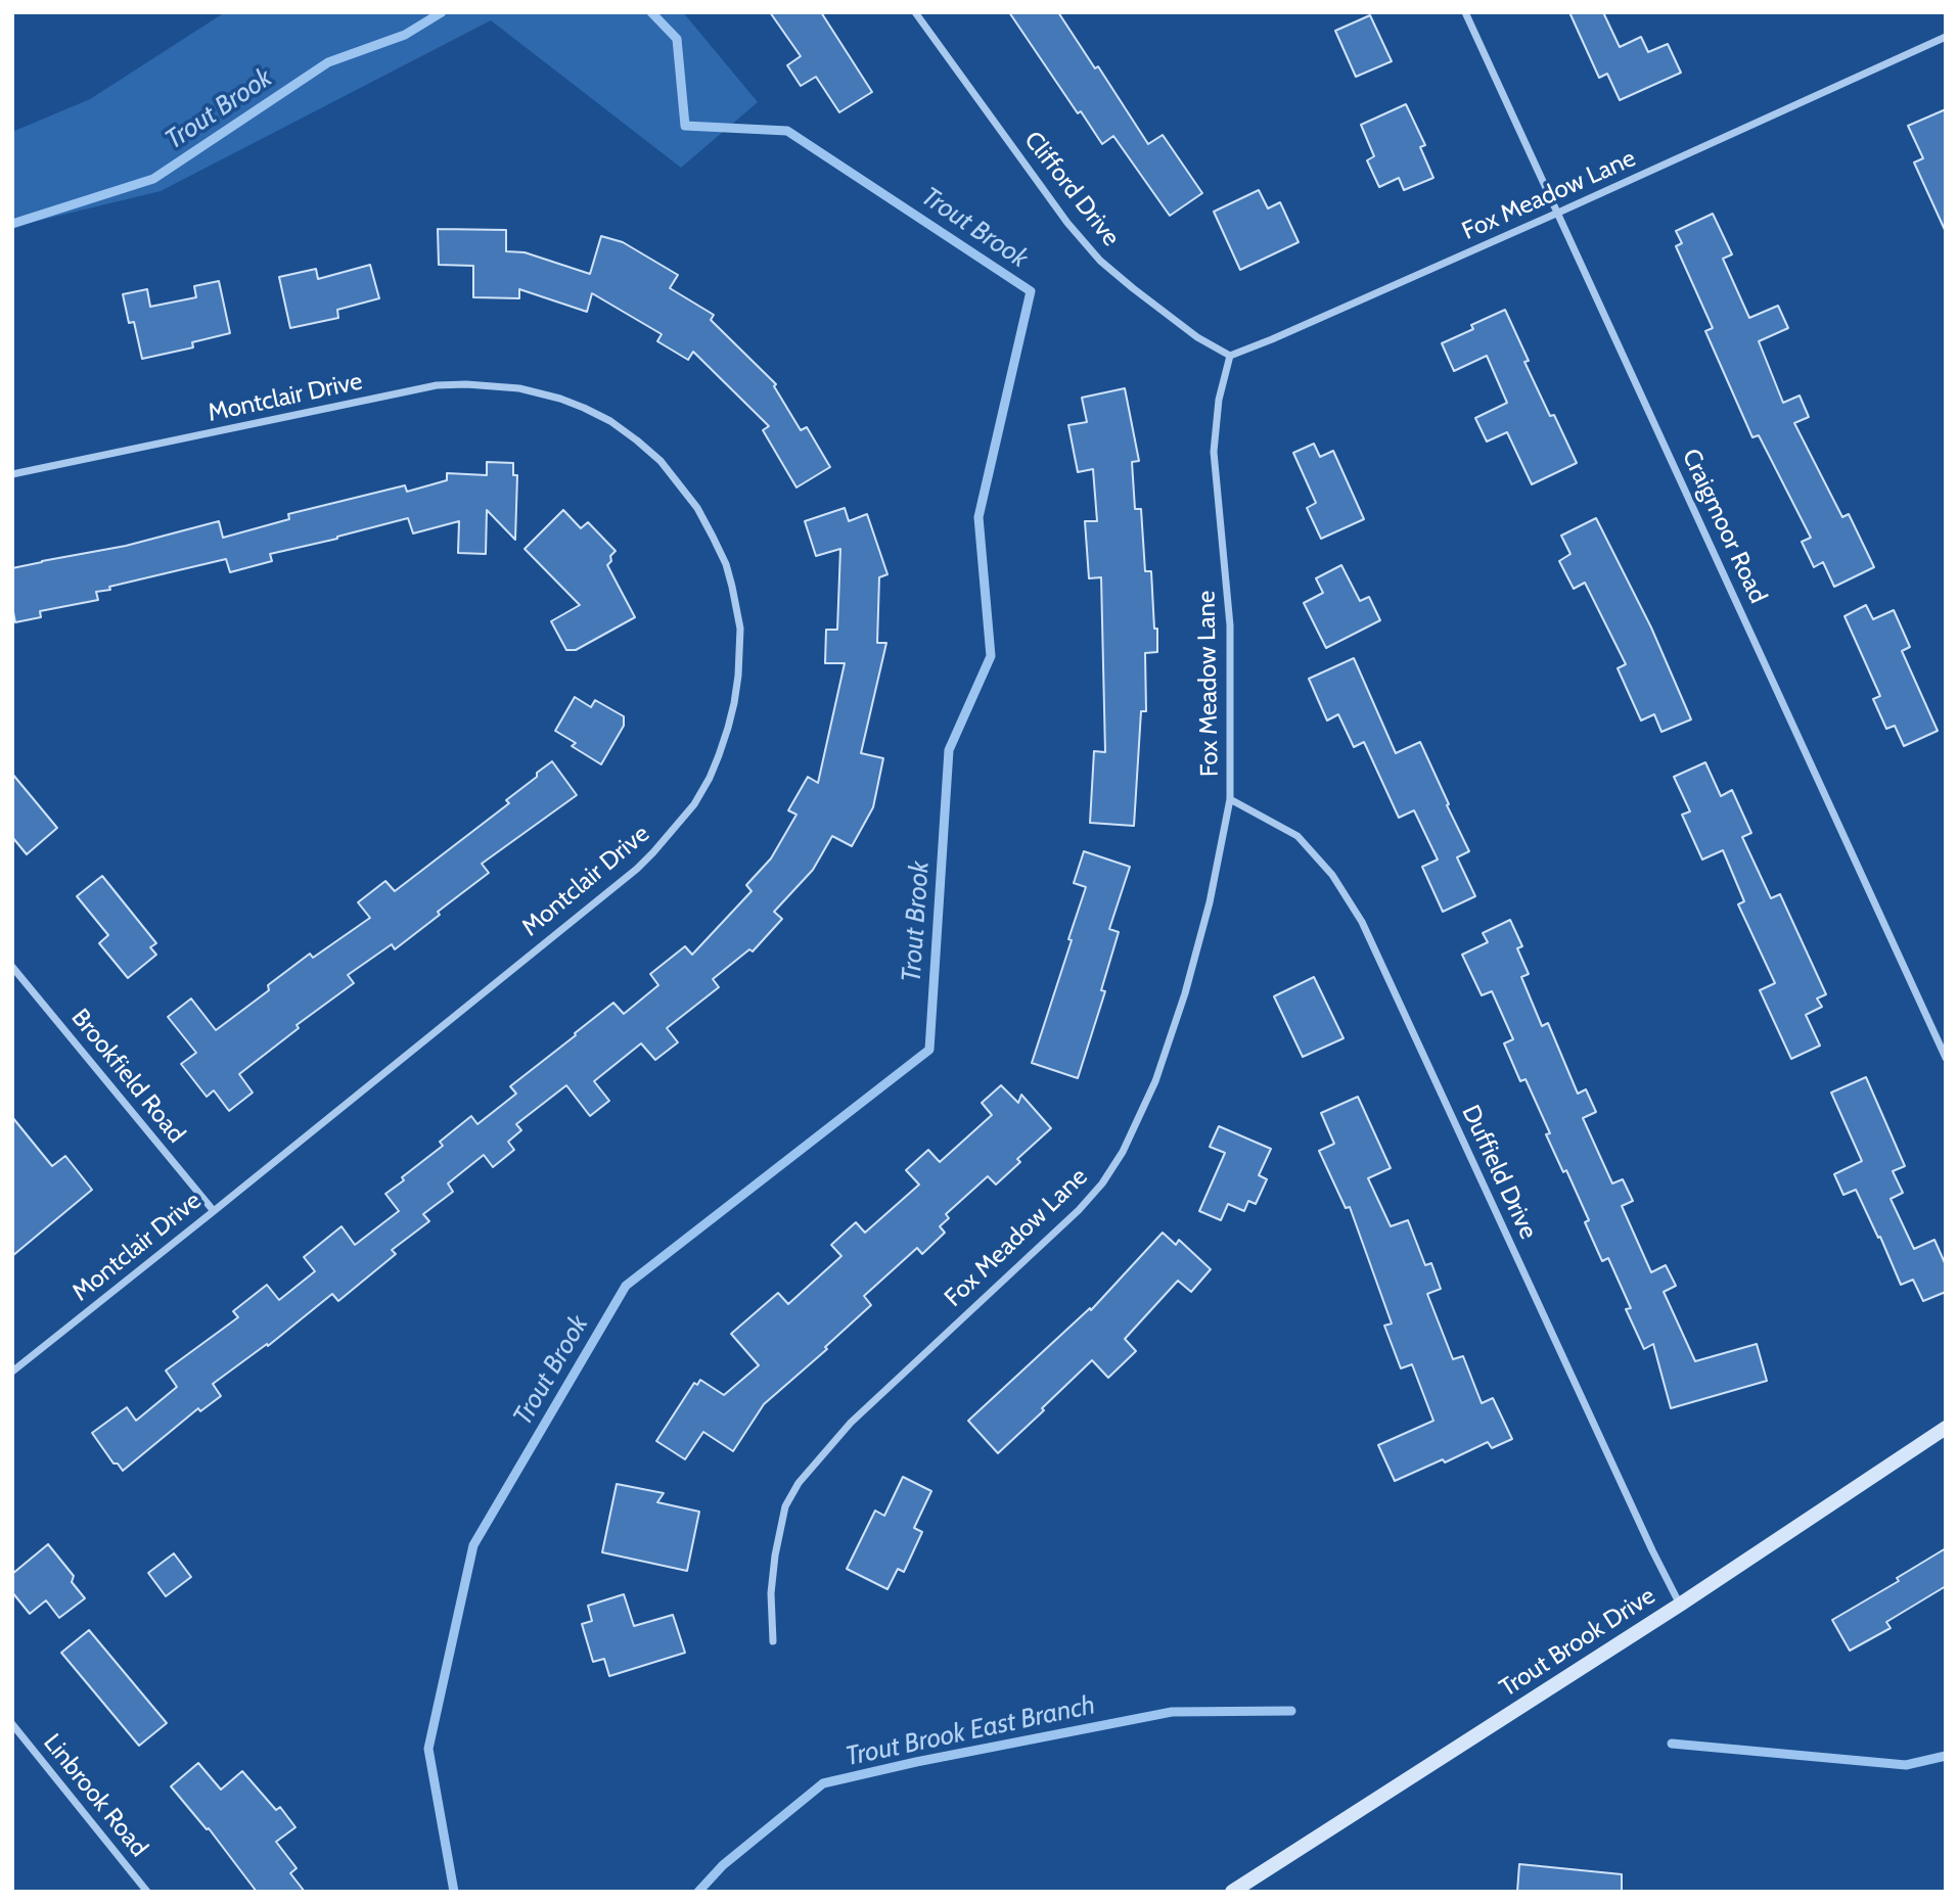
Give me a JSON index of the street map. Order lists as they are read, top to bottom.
{
  "streets": {
    "main road": ["Trout Brook Drive"],
    "street": [
      "Clifford Drive",
      "Fox Meadow Lane",
      "Montclair Drive",
      "Craigmoor Road",
      "Brookfield Road",
      "Duffield Drive",
      "Linbrook Road"
    ]
  },
  "crossings": [
    ["Clifford Drive", "Fox Meadow Lane"],
    ["Fox Meadow Lane", "Craigmoor Road"],
    ["Fox Meadow Lane", "Duffield Drive"],
    ["Montclair Drive", "Brookfield Road"],
    ["Duffield Drive", "Trout Brook Drive"]
  ],
  "water": ["Trout Brook", "Trout Brook East Branch"]
}
